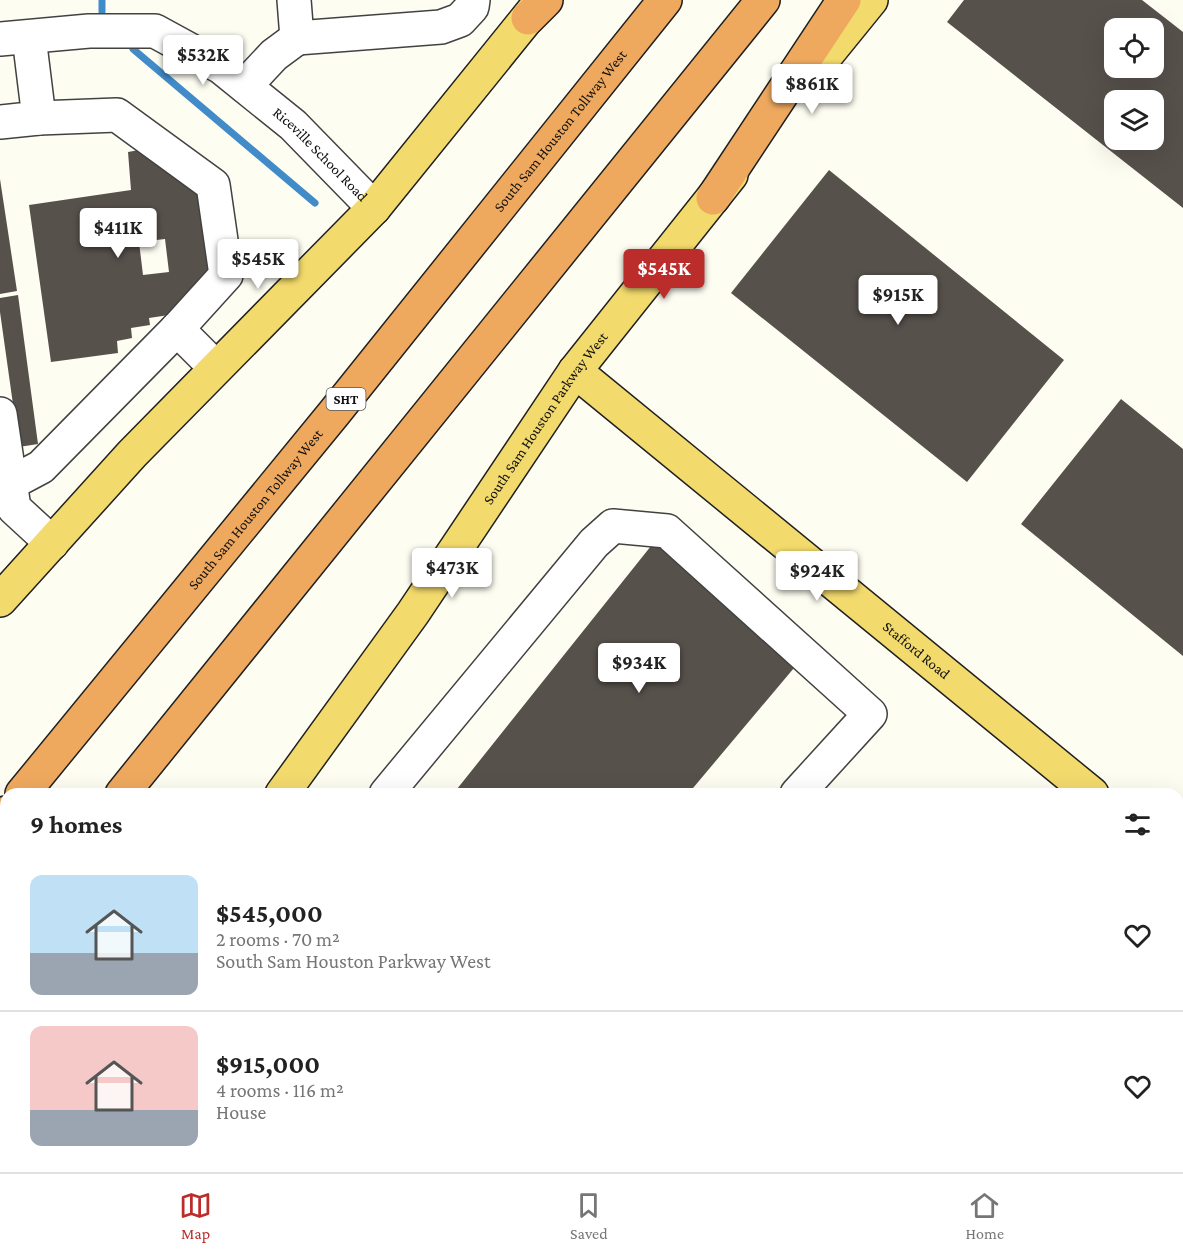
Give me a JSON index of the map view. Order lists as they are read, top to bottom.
{
  "streets": {
    "highway": ["South Sam Houston Tollway West", "SHT"],
    "main road": ["South Sam Houston Parkway West", "Stafford Road"],
    "street": ["Riceville School Road"]
  },
  "crossings": [
    ["South Sam Houston Parkway West", "Stafford Road"]
  ],
  "page": {
    "price": [
      "$532K",
      "$861K",
      "$411K",
      "$545K",
      "$545K",
      "$915K",
      "$473K",
      "$924K",
      "$934K"
    ],
    "heading": "9 homes",
    "list": [
      {
        "name": "$545,000",
        "note": "2 rooms · 70 m² · South Sam Houston Parkway West"
      },
      {
        "name": "$915,000",
        "note": "4 rooms · 116 m² · House"
      }
    ],
    "tabs": ["Map", "Saved", "Home"]
  }
}
